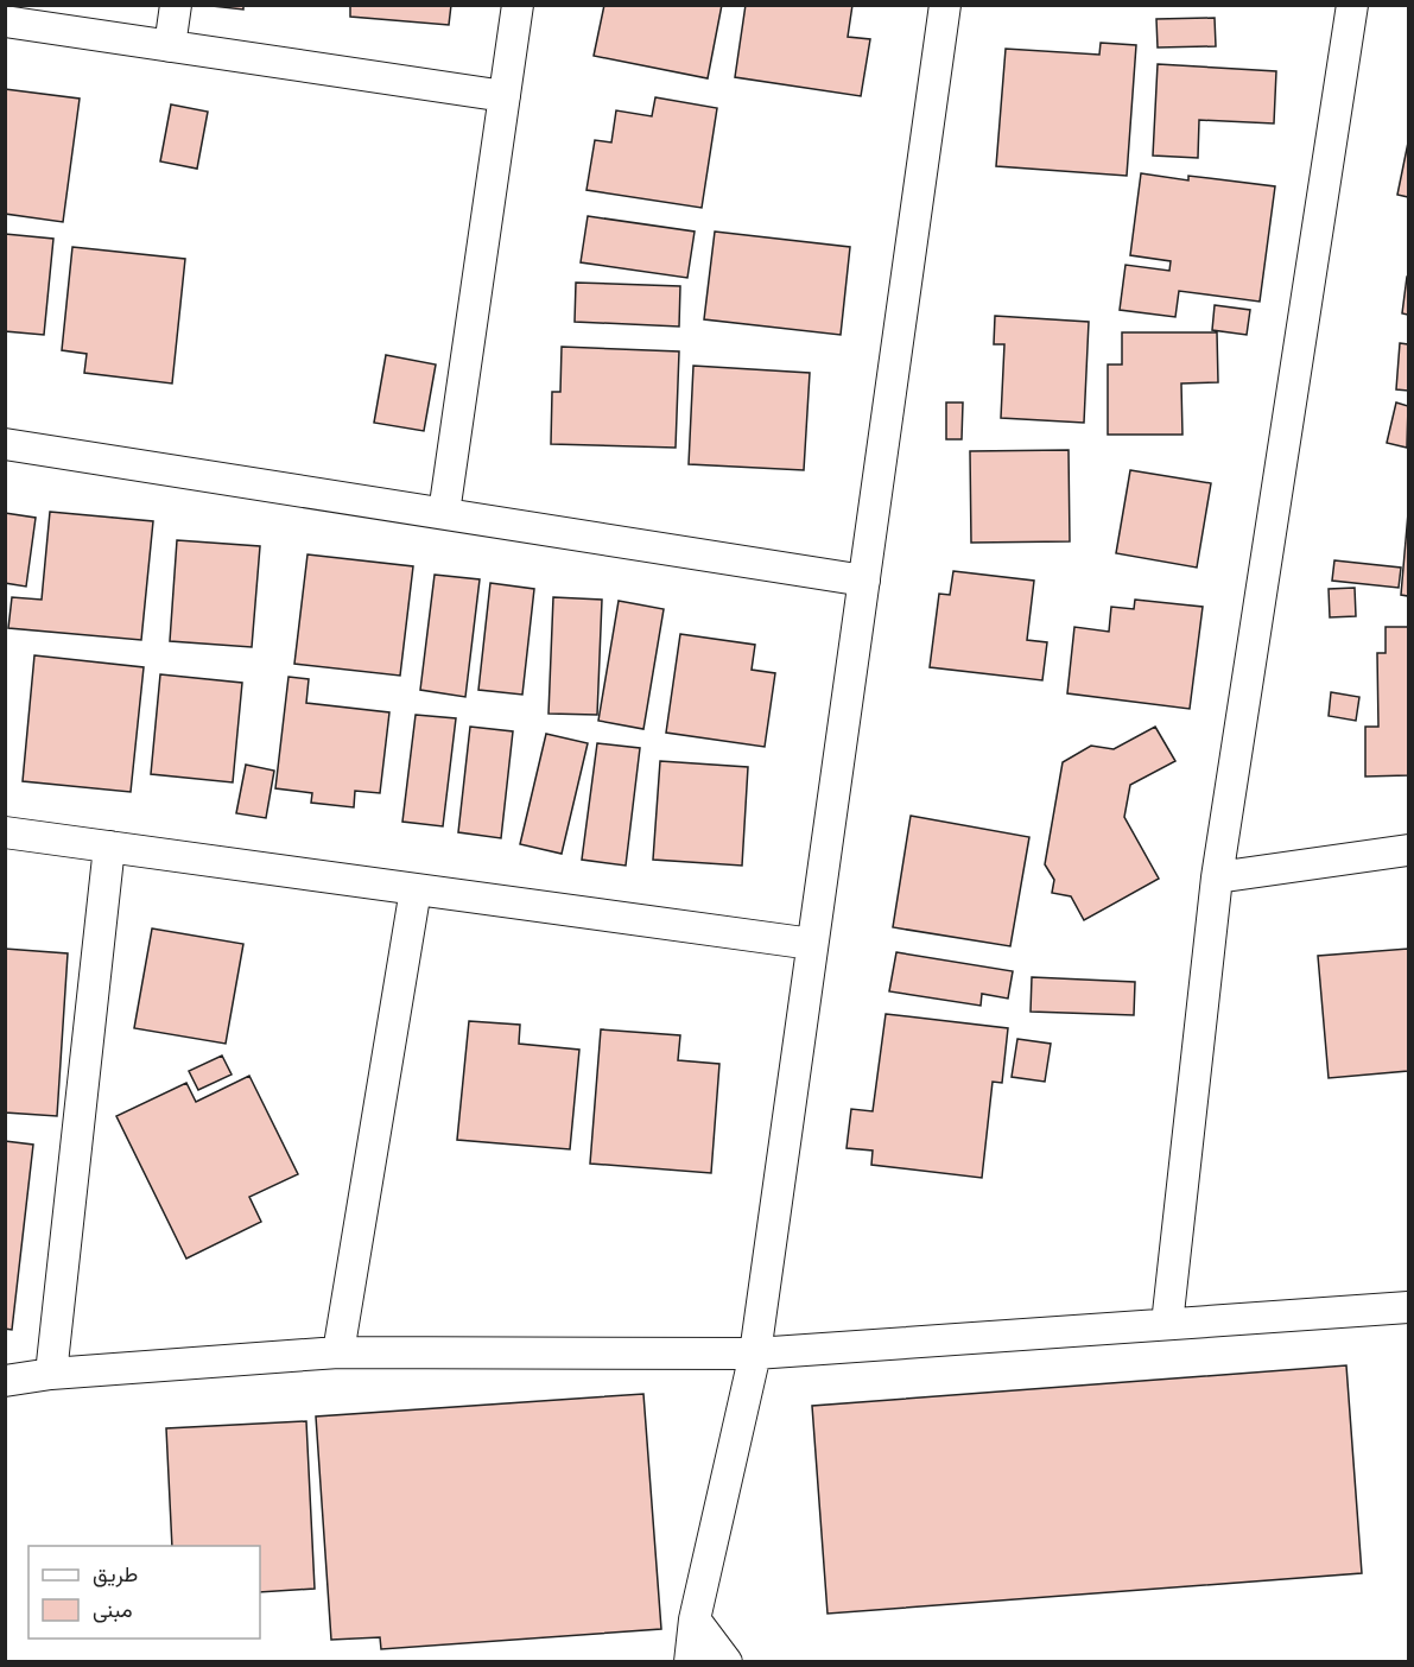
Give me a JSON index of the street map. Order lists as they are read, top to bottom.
{
  "legend": ["طريق", "مبنى"]
}
